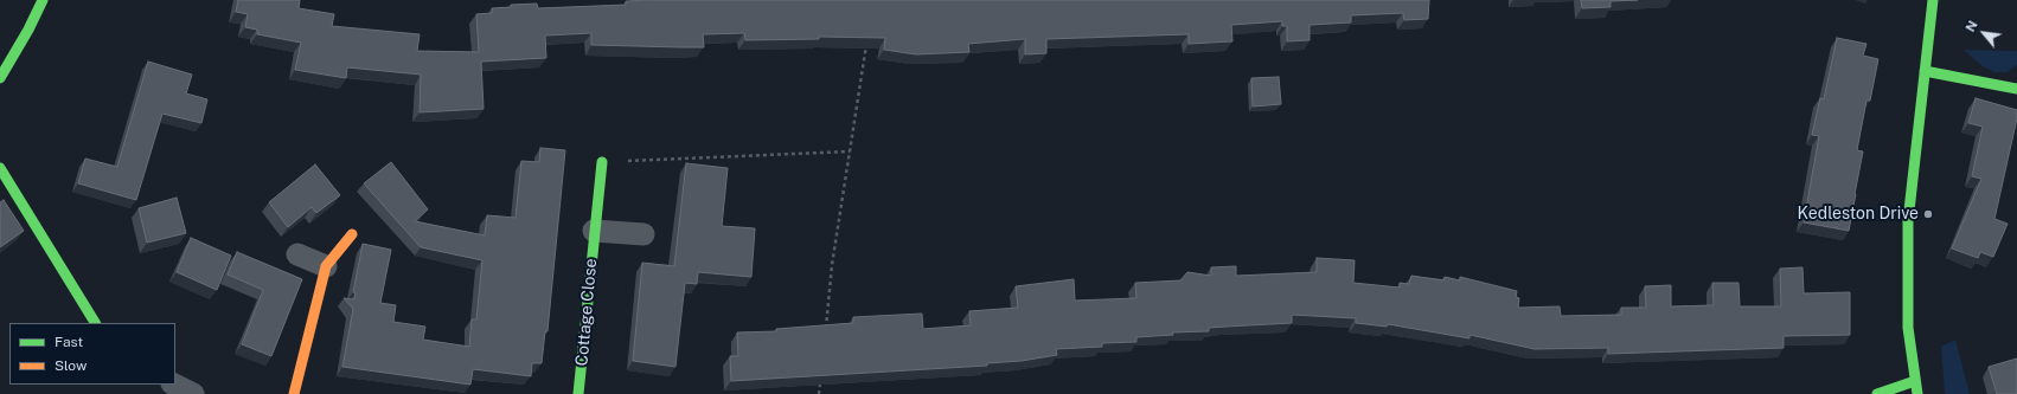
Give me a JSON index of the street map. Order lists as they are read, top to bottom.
{
  "streets": {
    "street": ["Cottage Close"]
  },
  "places": ["Kedleston Drive"],
  "legend": ["Fast", "Slow"],
  "north": "top left"
}
